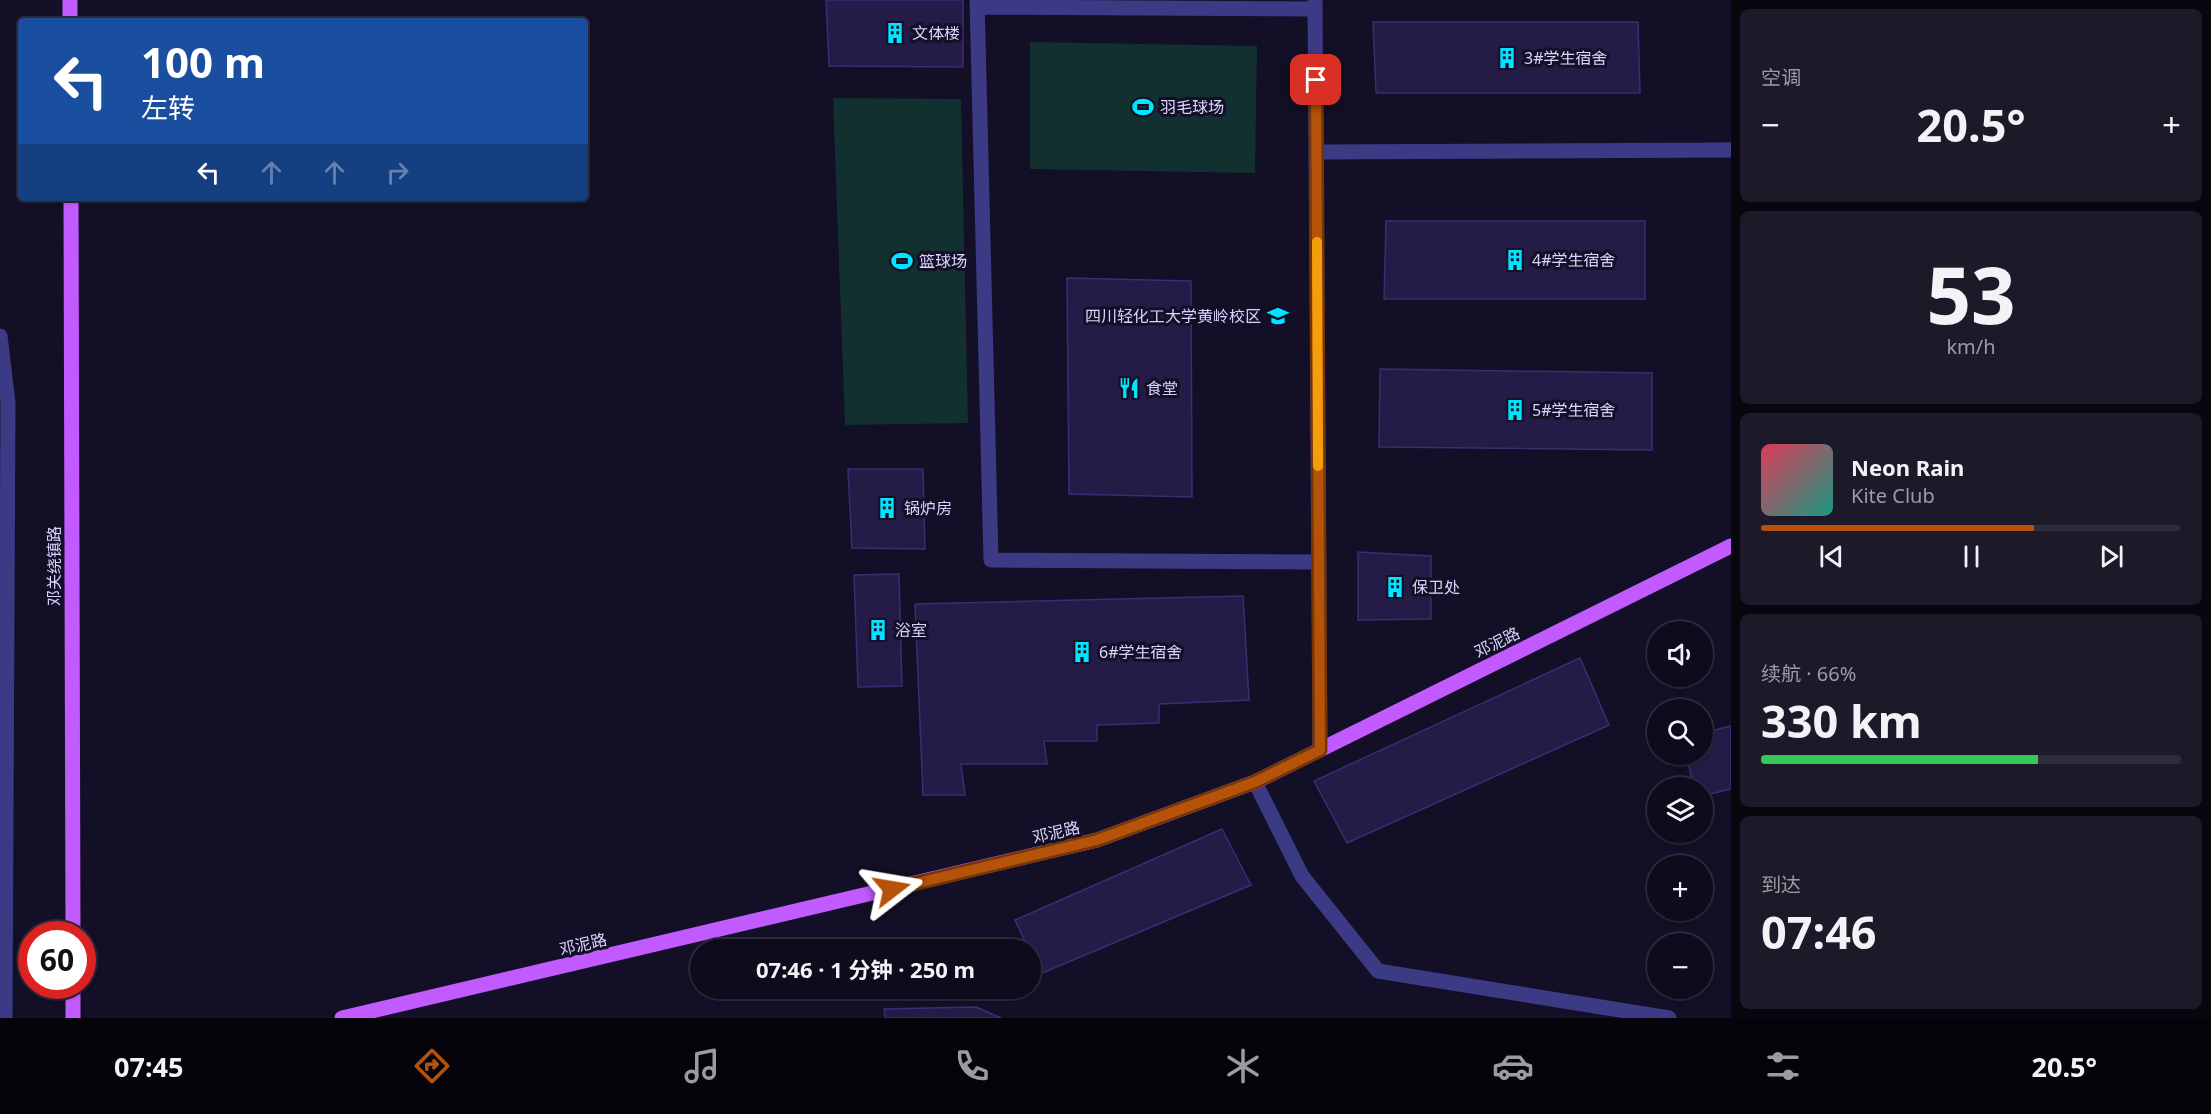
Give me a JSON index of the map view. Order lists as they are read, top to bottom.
{
  "streets": {
    "main road": ["邓关绕镇路", "邓泥路"]
  },
  "places": {
    "building": [
      "文体楼",
      "3#学生宿舍",
      "4#学生宿舍",
      "5#学生宿舍",
      "锅炉房",
      "保卫处",
      "浴室",
      "6#学生宿舍"
    ],
    "sports": ["羽毛球场", "篮球场"],
    "school or university": ["四川轻化工大学黄岭校区"],
    "restaurant": ["食堂"]
  },
  "page": {
    "tile": [
      "空调",
      ["53", "km/h"],
      ["续航 · 66%", "330 km"],
      ["到达", "07:46"]
    ],
    "turn": ["100 m", "左转"],
    "heat": ["−", "20.5°", "+"],
    "song": ["Neon Rain", "Kite Club"],
    "map_buttons": ["+", "−"],
    "limit": "60",
    "trip": "07:46 · 1 分钟 · 250 m",
    "tabs": ["07:45", "20.5°"]
  }
}
